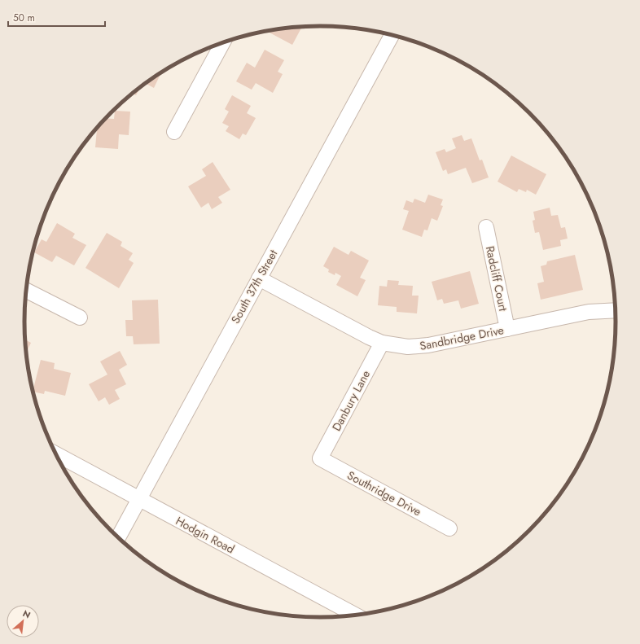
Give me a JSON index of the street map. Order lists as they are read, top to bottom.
{
  "streets": {
    "street": [
      "Radcliff Court",
      "South 37th Street",
      "Sandbridge Drive",
      "Danbury Lane",
      "Southridge Drive",
      "Hodgin Road"
    ]
  },
  "crossings": [
    ["Radcliff Court", "Sandbridge Drive"],
    ["South 37th Street", "Sandbridge Drive"],
    ["South 37th Street", "Hodgin Road"],
    ["Sandbridge Drive", "Danbury Lane"],
    ["Danbury Lane", "Southridge Drive"]
  ],
  "scale_bar": "50 m",
  "north": "top right"
}
